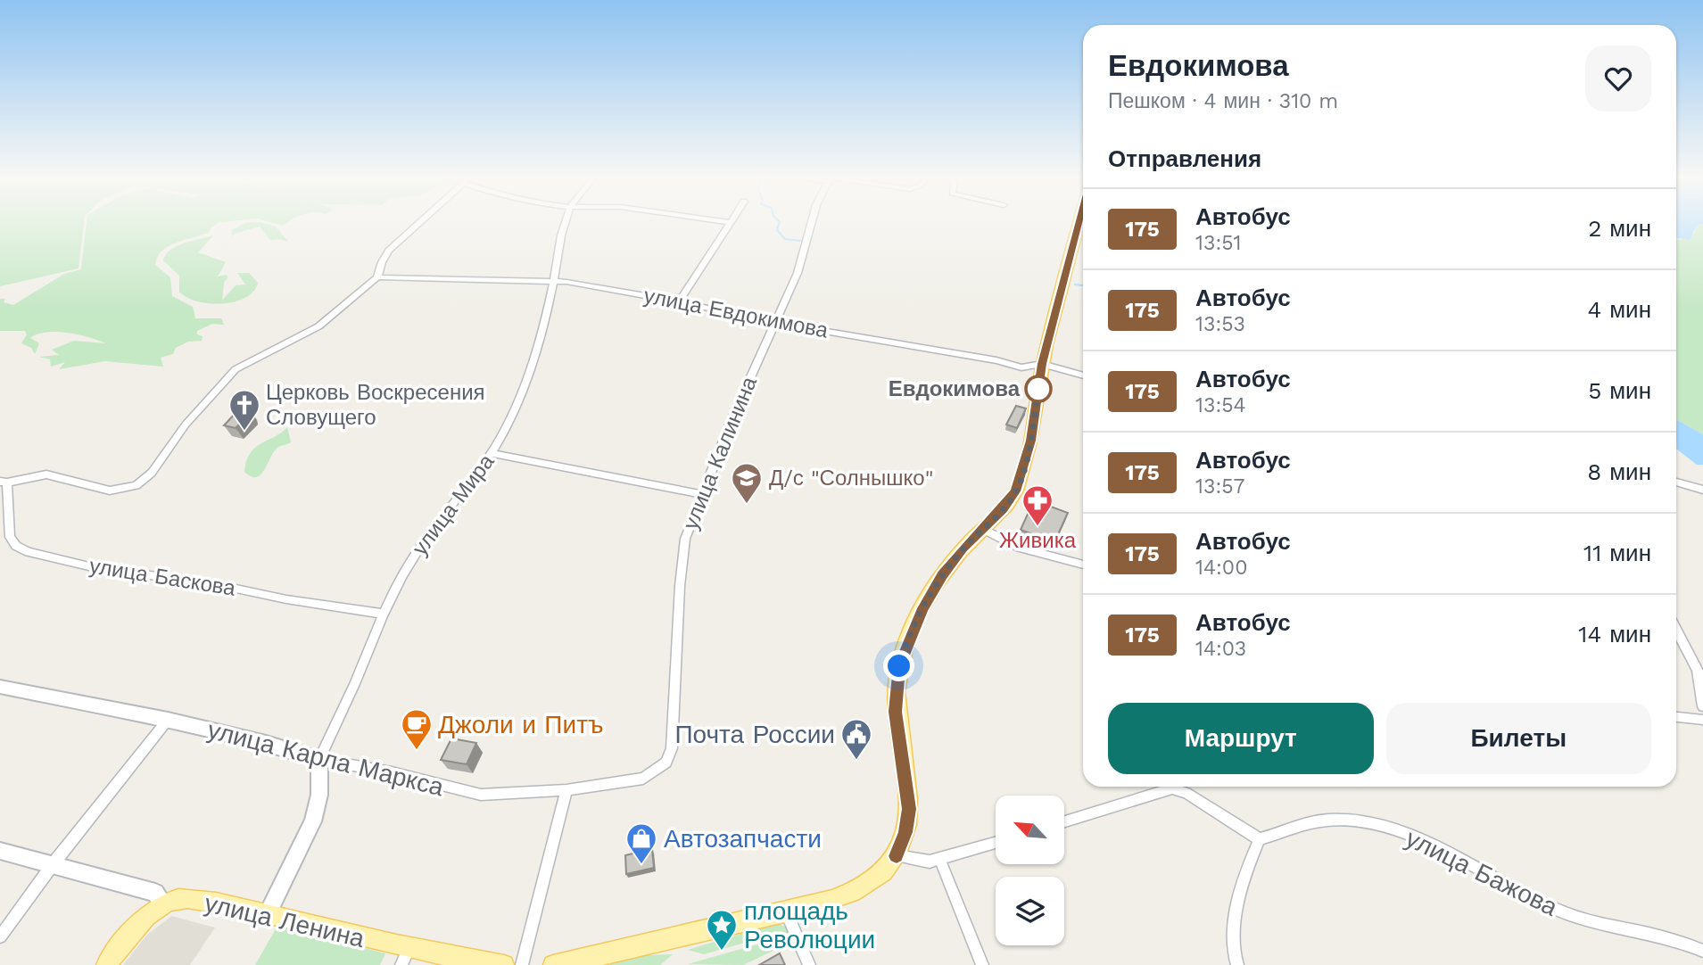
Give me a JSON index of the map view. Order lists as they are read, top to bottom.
{
  "streets": {
    "main road": ["улица Ленина"],
    "street": [
      "улица Евдокимова",
      "улица Калинина",
      "улица Мира",
      "улица Баскова",
      "улица Карла Маркса",
      "улица Бажова"
    ]
  },
  "crossings": [
    ["улица Евдокимова", "улица Калинина"],
    ["улица Евдокимова", "улица Мира"],
    ["улица Калинина", "улица Карла Маркса"],
    ["улица Мира", "улица Баскова"],
    ["улица Мира", "улица Карла Маркса"]
  ],
  "places": {
    "other": ["Евдокимова"],
    "church": ["Церковь Воскресения Словущего"],
    "school or university": ["Д/с \"Солнышко\""],
    "pharmacy": ["Живика"],
    "cafe": ["Джоли и Питъ"],
    "public building": ["Почта России"],
    "shop": ["Автозапчасти"],
    "place": ["площадь Революции"]
  },
  "lines": ["bus line 175"],
  "north": "top left",
  "page": {
    "heading": [
      ["Евдокимова", "Пешком · 4 мин · 310 m"],
      "Отправления"
    ],
    "list": [
      {
        "mark": "175",
        "name": "Автобус",
        "note": "13:51",
        "value": "2 мин"
      },
      {
        "mark": "175",
        "name": "Автобус",
        "note": "13:53",
        "value": "4 мин"
      },
      {
        "mark": "175",
        "name": "Автобус",
        "note": "13:54",
        "value": "5 мин"
      },
      {
        "mark": "175",
        "name": "Автобус",
        "note": "13:57",
        "value": "8 мин"
      },
      {
        "mark": "175",
        "name": "Автобус",
        "note": "14:00",
        "value": "11 мин"
      },
      {
        "mark": "175",
        "name": "Автобус",
        "note": "14:03",
        "value": "14 мин"
      }
    ],
    "buttons": ["Маршрут", "Билеты"]
  }
}
